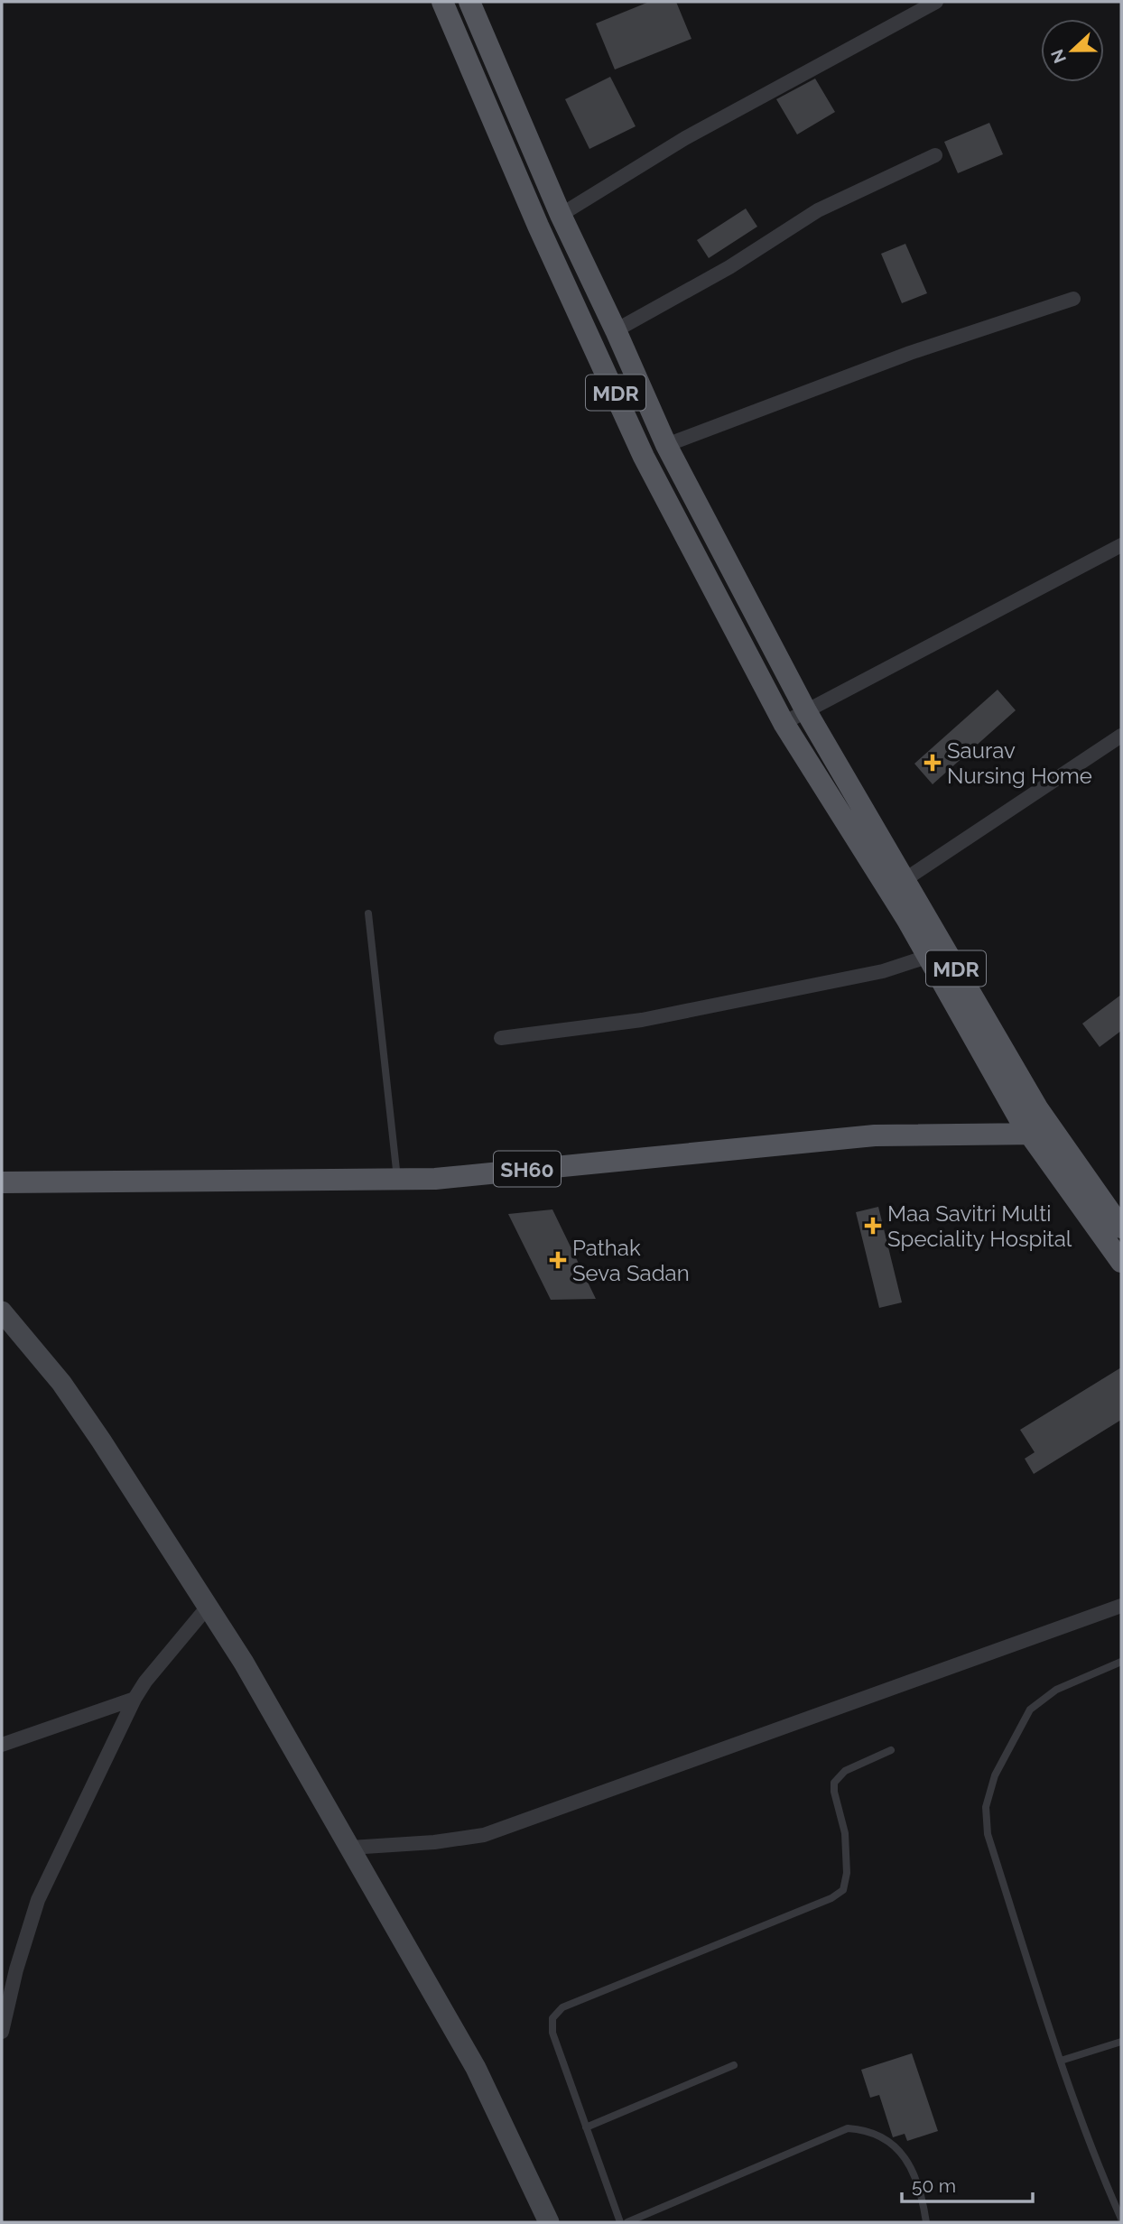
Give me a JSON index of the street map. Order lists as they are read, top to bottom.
{
  "streets": {
    "main road": ["MDR", "SH60"]
  },
  "crossings": [
    ["MDR", "SH60"]
  ],
  "places": {
    "health": ["Saurav Nursing Home", "Maa Savitri Multi Speciality Hospital", "Pathak Seva Sadan"]
  },
  "scale_bar": "50 m",
  "north": "left"
}
